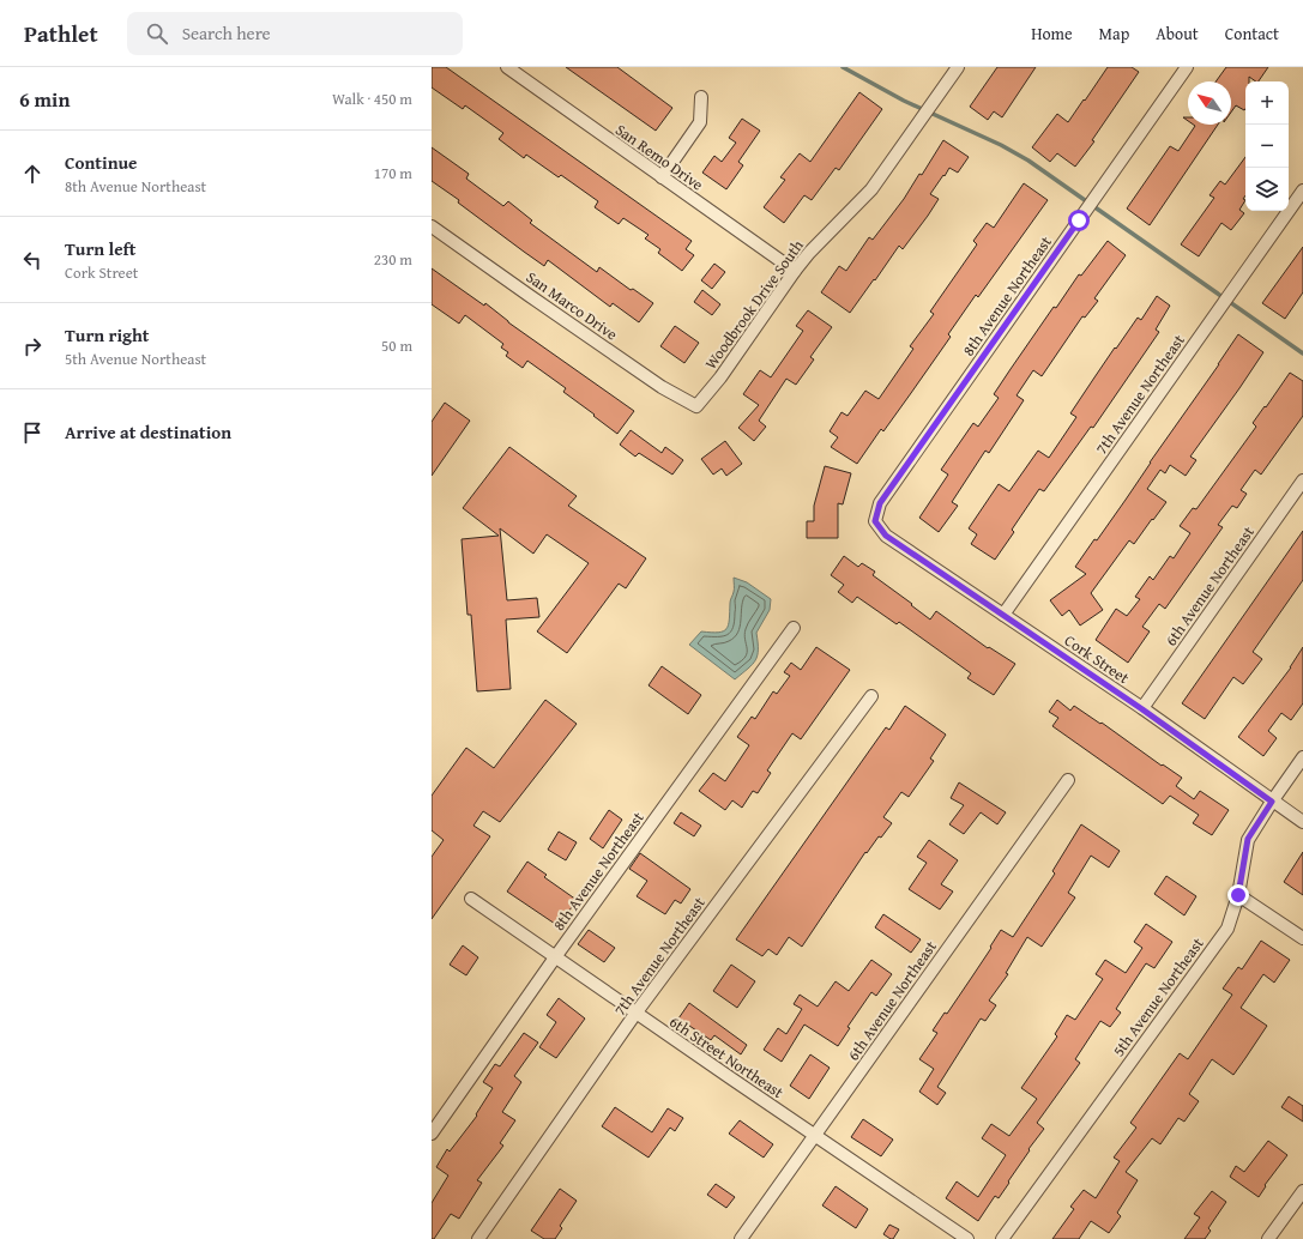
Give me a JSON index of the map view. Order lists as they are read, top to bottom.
{
  "streets": {
    "street": [
      "San Remo Drive",
      "8th Avenue Northeast",
      "Woodbrook Drive South",
      "San Marco Drive",
      "7th Avenue Northeast",
      "6th Avenue Northeast",
      "Cork Street",
      "5th Avenue Northeast",
      "6th Street Northeast"
    ]
  },
  "crossings": [
    ["San Remo Drive", "Woodbrook Drive South"],
    ["8th Avenue Northeast", "Cork Street"],
    ["8th Avenue Northeast", "6th Street Northeast"],
    ["Woodbrook Drive South", "San Marco Drive"],
    ["7th Avenue Northeast", "Cork Street"],
    ["7th Avenue Northeast", "6th Street Northeast"],
    ["6th Avenue Northeast", "Cork Street"],
    ["6th Avenue Northeast", "6th Street Northeast"],
    ["Cork Street", "5th Avenue Northeast"]
  ],
  "north": "top left",
  "page": {
    "header": "Pathlet",
    "search": "Search here",
    "nav": [
      "Home",
      "Map",
      "About",
      "Contact"
    ],
    "heading": ["6 min", "Walk · 450 m"],
    "map_buttons": ["+", "−"],
    "list": [
      ["Continue", "8th Avenue Northeast", "170 m"],
      ["Turn left", "Cork Street", "230 m"],
      ["Turn right", "5th Avenue Northeast", "50 m"],
      "Arrive at destination"
    ]
  }
}
